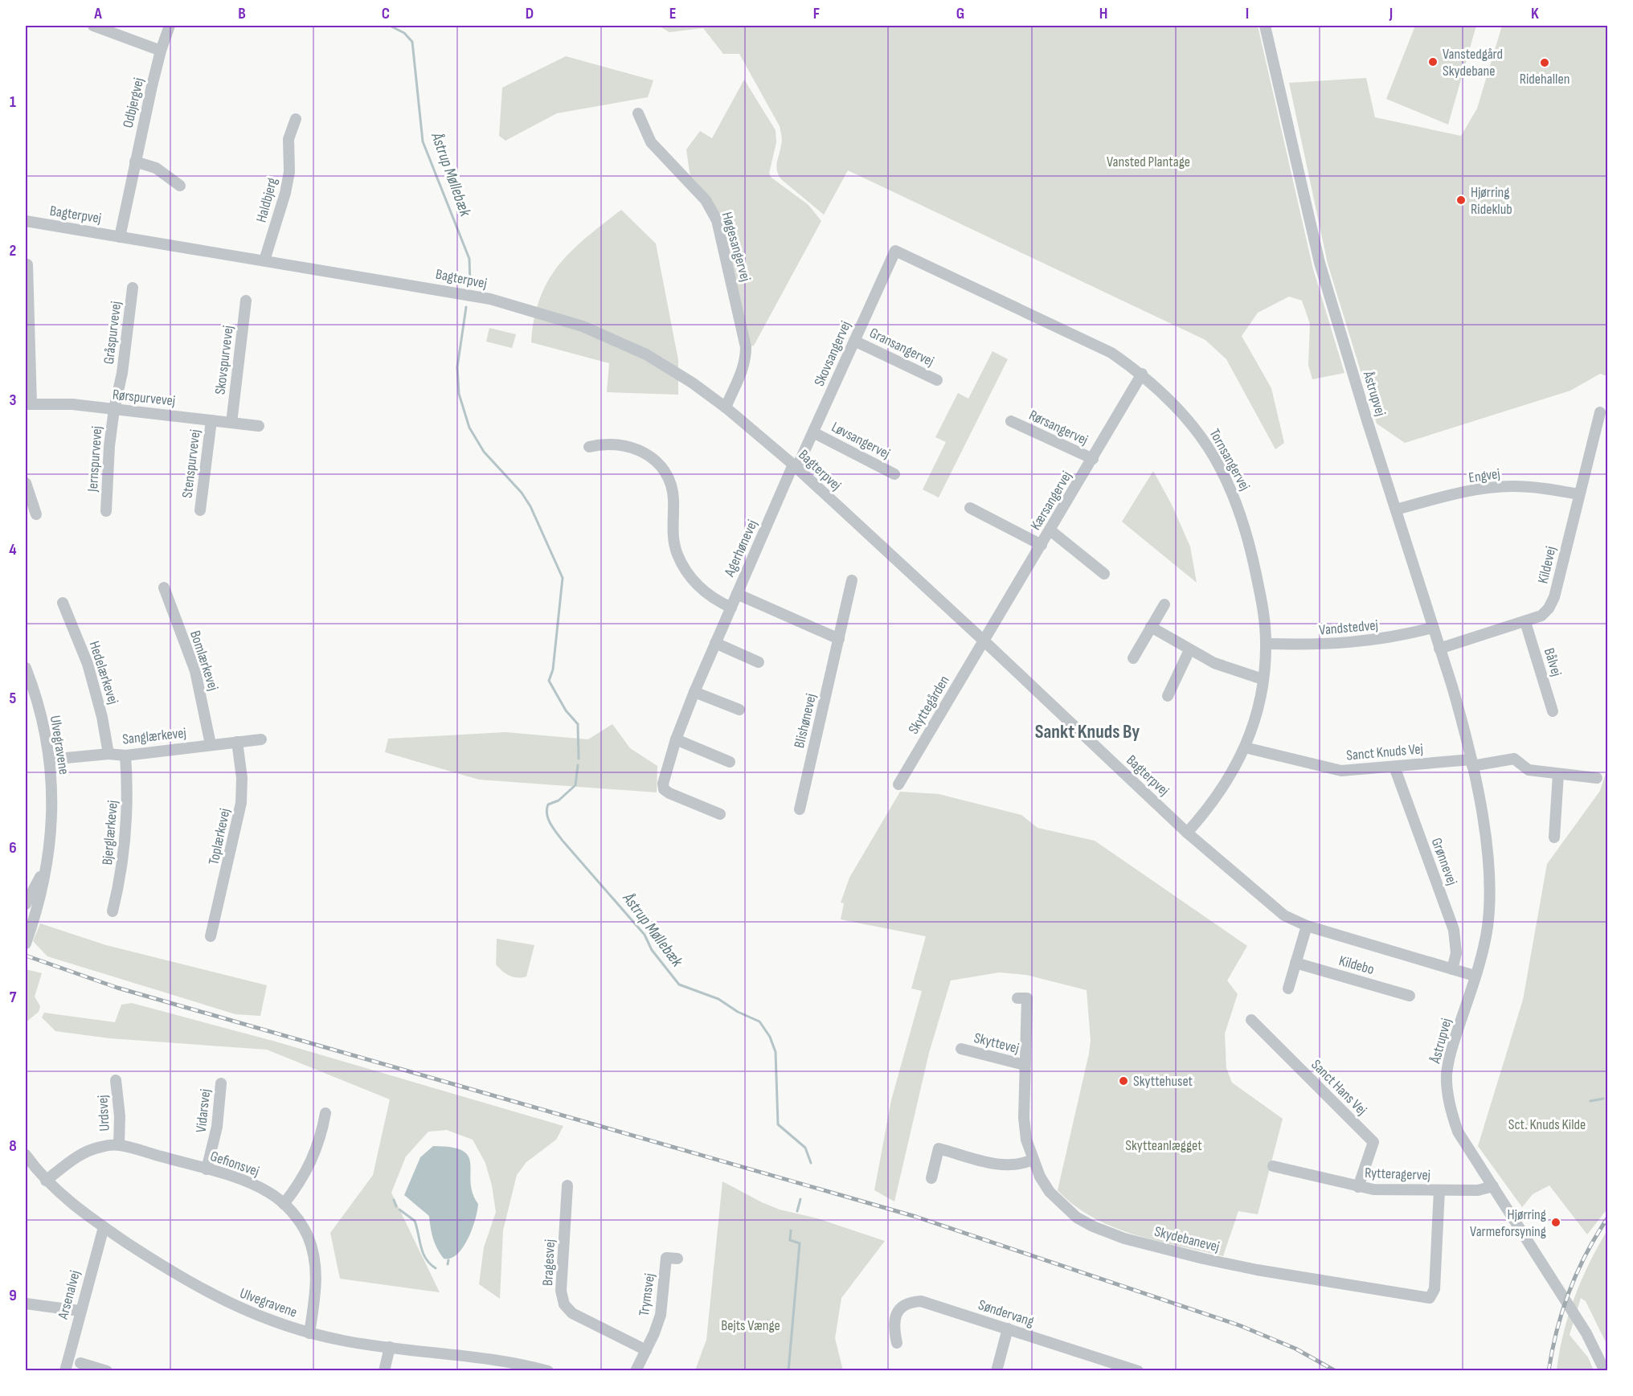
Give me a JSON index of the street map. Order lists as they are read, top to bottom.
{
  "streets": {
    "street": [
      "Odbjergvej",
      "Haldbjerg",
      "Bagterpvej",
      "Høgesangervej",
      "Gråspurvevej",
      "Gransangervej",
      "Skovsangervej",
      "Skovspurvevej",
      "Åstrupvej",
      "Rørspurvevej",
      "Rørsangervej",
      "Løvsangervej",
      "Jernspurvevej",
      "Tornsangervej",
      "Stenspurvevej",
      "Engvej",
      "Kærsangervej",
      "Agerhønevej",
      "Kildevej",
      "Vandstedvej",
      "Bomlærkevej",
      "Bålvej",
      "Hedelærkevej",
      "Skyttegården",
      "Blishønevej",
      "Sanglærkevej",
      "Ulvegravene",
      "Sanct Knuds Vej",
      "Bjerglærkevej",
      "Toplærkevej",
      "Grønnevej",
      "Kildebo",
      "Skyttevej",
      "Sanct Hans Vej",
      "Vidarsvej",
      "Urdsvej",
      "Gefionsvej",
      "Rytteragervej",
      "Skydebanevej",
      "Bragesvej",
      "Arsenalvej",
      "Trymsvej",
      "Søndervang"
    ]
  },
  "crossings": [
    ["Odbjergvej", "Bagterpvej"],
    ["Haldbjerg", "Bagterpvej"],
    ["Bagterpvej", "Høgesangervej"],
    ["Bagterpvej", "Skovsangervej"],
    ["Bagterpvej", "Åstrupvej"],
    ["Bagterpvej", "Tornsangervej"],
    ["Bagterpvej", "Kærsangervej"],
    ["Bagterpvej", "Agerhønevej"],
    ["Bagterpvej", "Skyttegården"],
    ["Bagterpvej", "Grønnevej"],
    ["Gråspurvevej", "Rørspurvevej"],
    ["Gråspurvevej", "Jernspurvevej"],
    ["Gransangervej", "Skovsangervej"],
    ["Skovsangervej", "Løvsangervej"],
    ["Skovsangervej", "Tornsangervej"],
    ["Skovsangervej", "Agerhønevej"],
    ["Skovspurvevej", "Rørspurvevej"],
    ["Åstrupvej", "Engvej"],
    ["Åstrupvej", "Kildevej"],
    ["Åstrupvej", "Vandstedvej"],
    ["Åstrupvej", "Sanct Knuds Vej"],
    ["Åstrupvej", "Rytteragervej"],
    ["Rørspurvevej", "Jernspurvevej"],
    ["Rørspurvevej", "Stenspurvevej"],
    ["Rørsangervej", "Kærsangervej"],
    ["Tornsangervej", "Kærsangervej"],
    ["Tornsangervej", "Vandstedvej"],
    ["Tornsangervej", "Sanct Knuds Vej"],
    ["Engvej", "Kildevej"],
    ["Kærsangervej", "Skyttegården"],
    ["Kildevej", "Bålvej"],
    ["Bomlærkevej", "Sanglærkevej"],
    ["Hedelærkevej", "Sanglærkevej"],
    ["Sanglærkevej", "Ulvegravene"],
    ["Sanglærkevej", "Bjerglærkevej"],
    ["Sanglærkevej", "Toplærkevej"],
    ["Ulvegravene", "Gefionsvej"],
    ["Ulvegravene", "Arsenalvej"],
    ["Sanct Knuds Vej", "Grønnevej"],
    ["Skyttevej", "Skydebanevej"],
    ["Sanct Hans Vej", "Rytteragervej"],
    ["Vidarsvej", "Gefionsvej"],
    ["Urdsvej", "Gefionsvej"],
    ["Rytteragervej", "Skydebanevej"],
    ["Bragesvej", "Trymsvej"]
  ],
  "districts": ["Sankt Knuds By"],
  "water": ["Åstrup Møllebæk"],
  "parks": [
    "Vansted Plantage",
    "Sct. Knuds Kilde",
    "Skytteanlægget",
    "Bejts Vænge"
  ],
  "places": [
    "Vanstedgård Skydebane",
    "Ridehallen",
    "Hjørring Rideklub",
    "Skyttehuset",
    "Hjørring Varmeforsyning"
  ],
  "grid": {
    "columns": [
      "A",
      "B",
      "C",
      "D",
      "E",
      "F",
      "G",
      "H",
      "I",
      "J",
      "K"
    ],
    "rows": [
      "1",
      "2",
      "3",
      "4",
      "5",
      "6",
      "7",
      "8",
      "9"
    ]
  }
}
